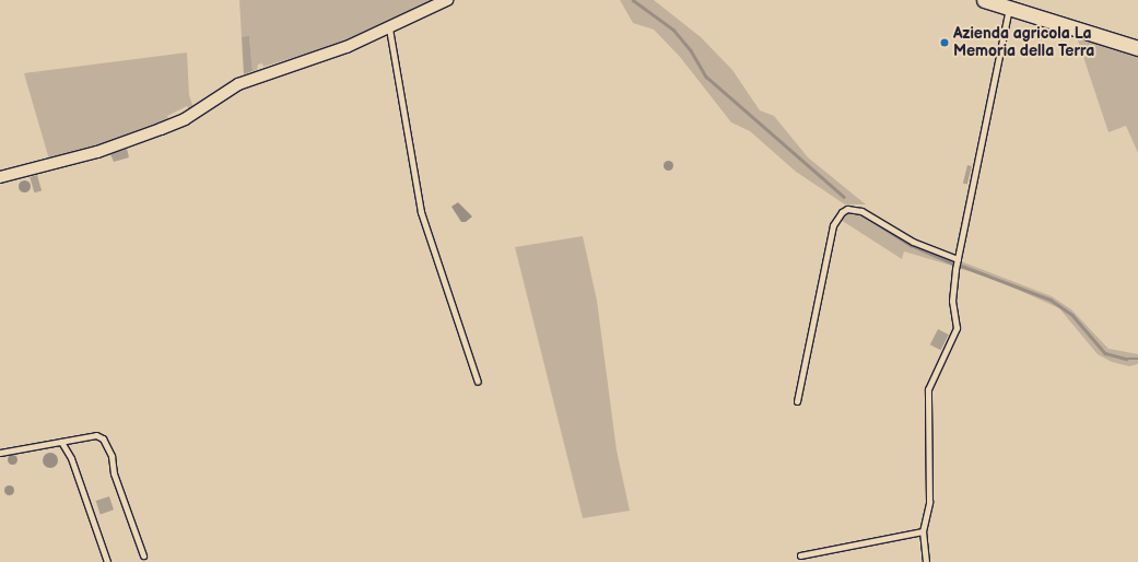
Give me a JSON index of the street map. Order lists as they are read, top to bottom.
{
  "places": ["Azienda agricola La Memoria della Terra"]
}
